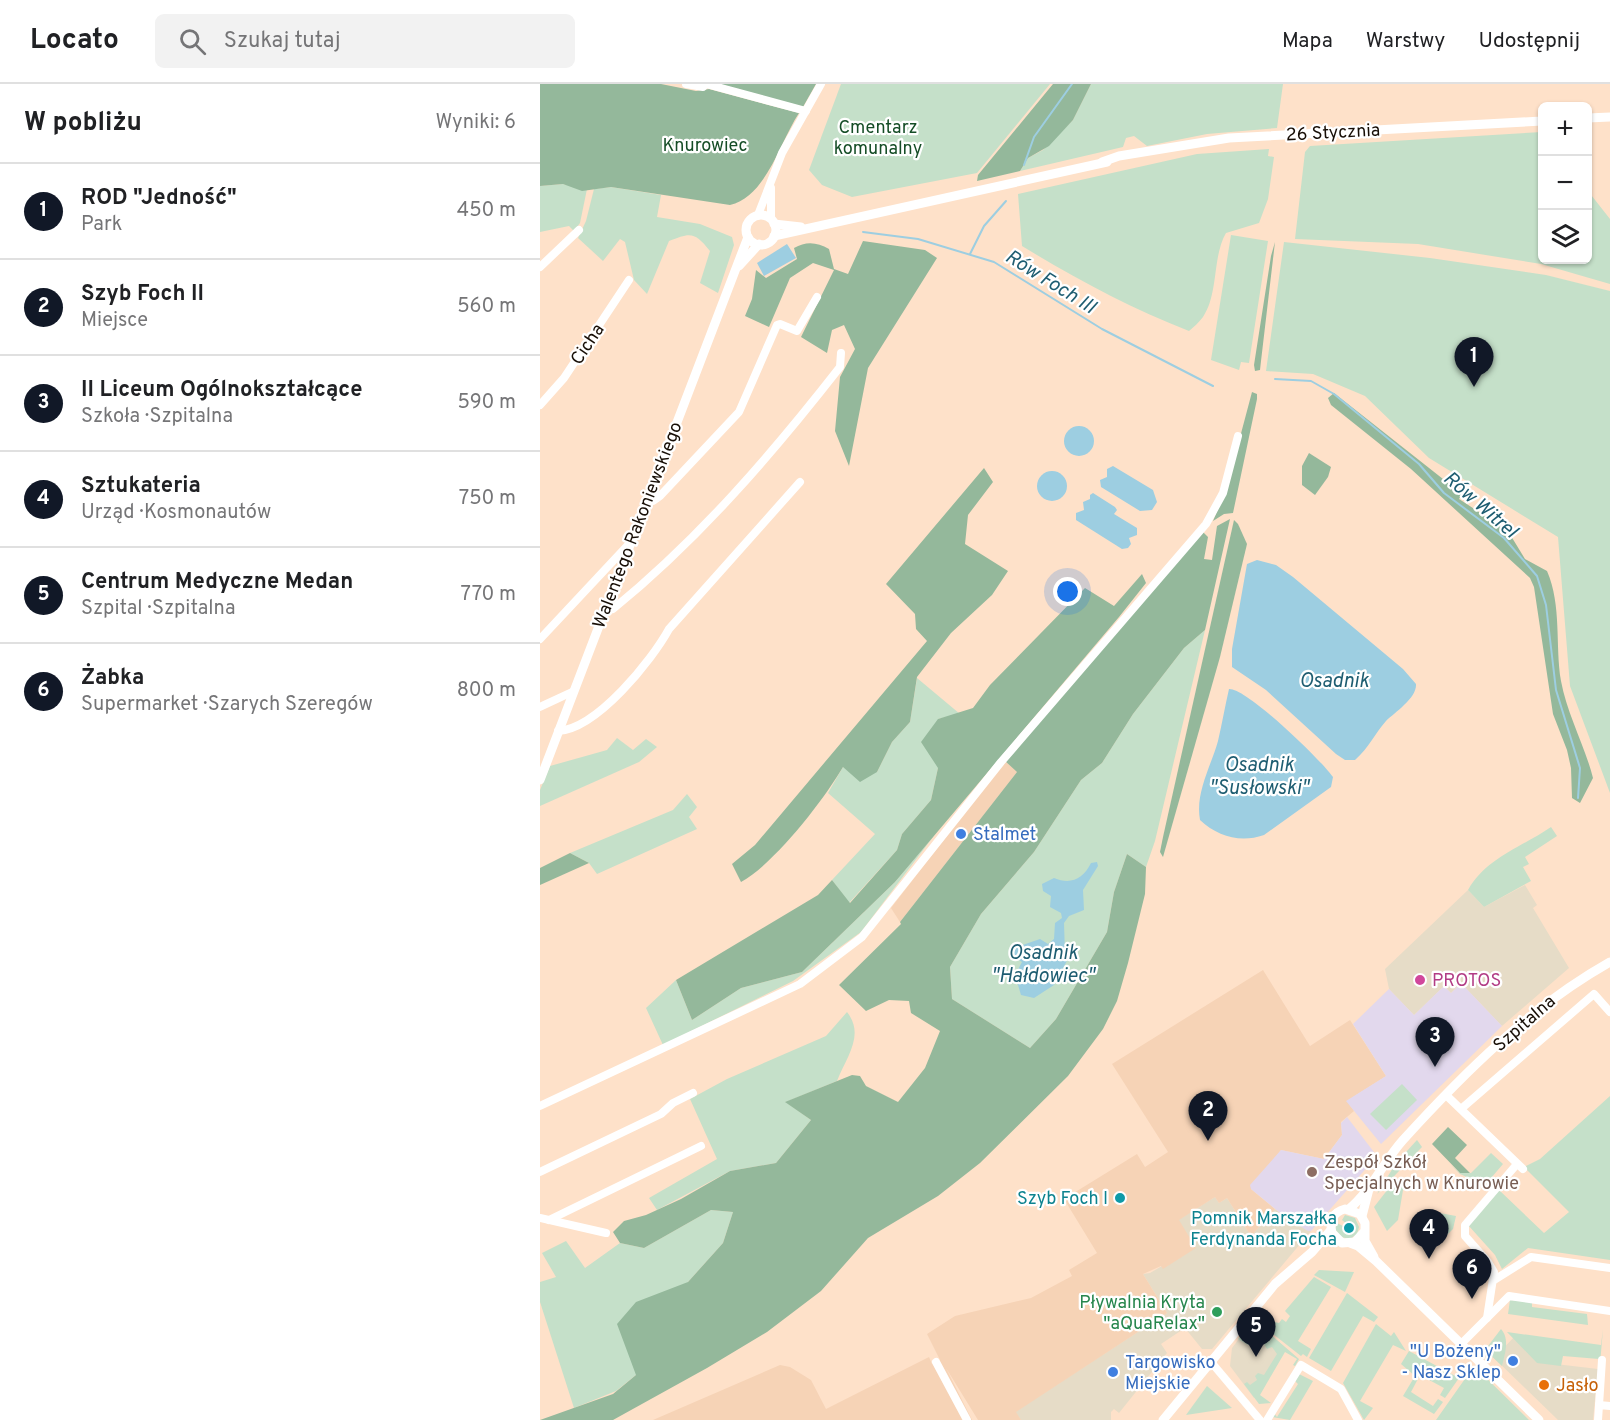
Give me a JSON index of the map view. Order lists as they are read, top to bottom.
{
  "streets": {
    "street": [
      "26 Stycznia",
      "Cicha",
      "Walentego Rakoniewskiego",
      "Szpitalna"
    ]
  },
  "crossings": [
    ["26 Stycznia", "Walentego Rakoniewskiego"]
  ],
  "water": [
    "Rów Foch III",
    "Rów Witrel",
    "Osadnik",
    "Osadnik \"Susłowski\"",
    "Osadnik \"Hałdowiec\""
  ],
  "parks": ["Cmentarz komunalny", "Knurowiec"],
  "places": [
    "Stalmet",
    "PROTOS",
    "Zespół Szkół Specjalnych w Knurowie",
    "Szyb Foch I",
    "Pomnik Marszałka Ferdynanda Focha",
    "Pływalnia Kryta \"aQuaRelax\"",
    "\"U Bożeny\" - Nasz Sklep",
    "Targowisko Miejskie",
    "Jasło"
  ],
  "page": {
    "header": "Locato",
    "search": "Szukaj tutaj",
    "nav": ["Mapa", "Warstwy", "Udostępnij"],
    "heading": ["W pobliżu", "Wyniki: 6"],
    "map_buttons": ["+", "−"],
    "list": [
      {
        "mark": "1",
        "name": "ROD \"Jedność\"",
        "note": "Park",
        "value": "450 m"
      },
      {
        "mark": "2",
        "name": "Szyb Foch II",
        "note": "Miejsce",
        "value": "560 m"
      },
      {
        "mark": "3",
        "name": "II Liceum Ogólnokształcące",
        "note": "Szkoła · Szpitalna",
        "value": "590 m"
      },
      {
        "mark": "4",
        "name": "Sztukateria",
        "note": "Urząd · Kosmonautów",
        "value": "750 m"
      },
      {
        "mark": "5",
        "name": "Centrum Medyczne Medan",
        "note": "Szpital · Szpitalna",
        "value": "770 m"
      },
      {
        "mark": "6",
        "name": "Żabka",
        "note": "Supermarket · Szarych Szeregów",
        "value": "800 m"
      }
    ],
    "pins": [
      "1",
      "3",
      "2",
      "4",
      "6",
      "5"
    ]
  }
}
